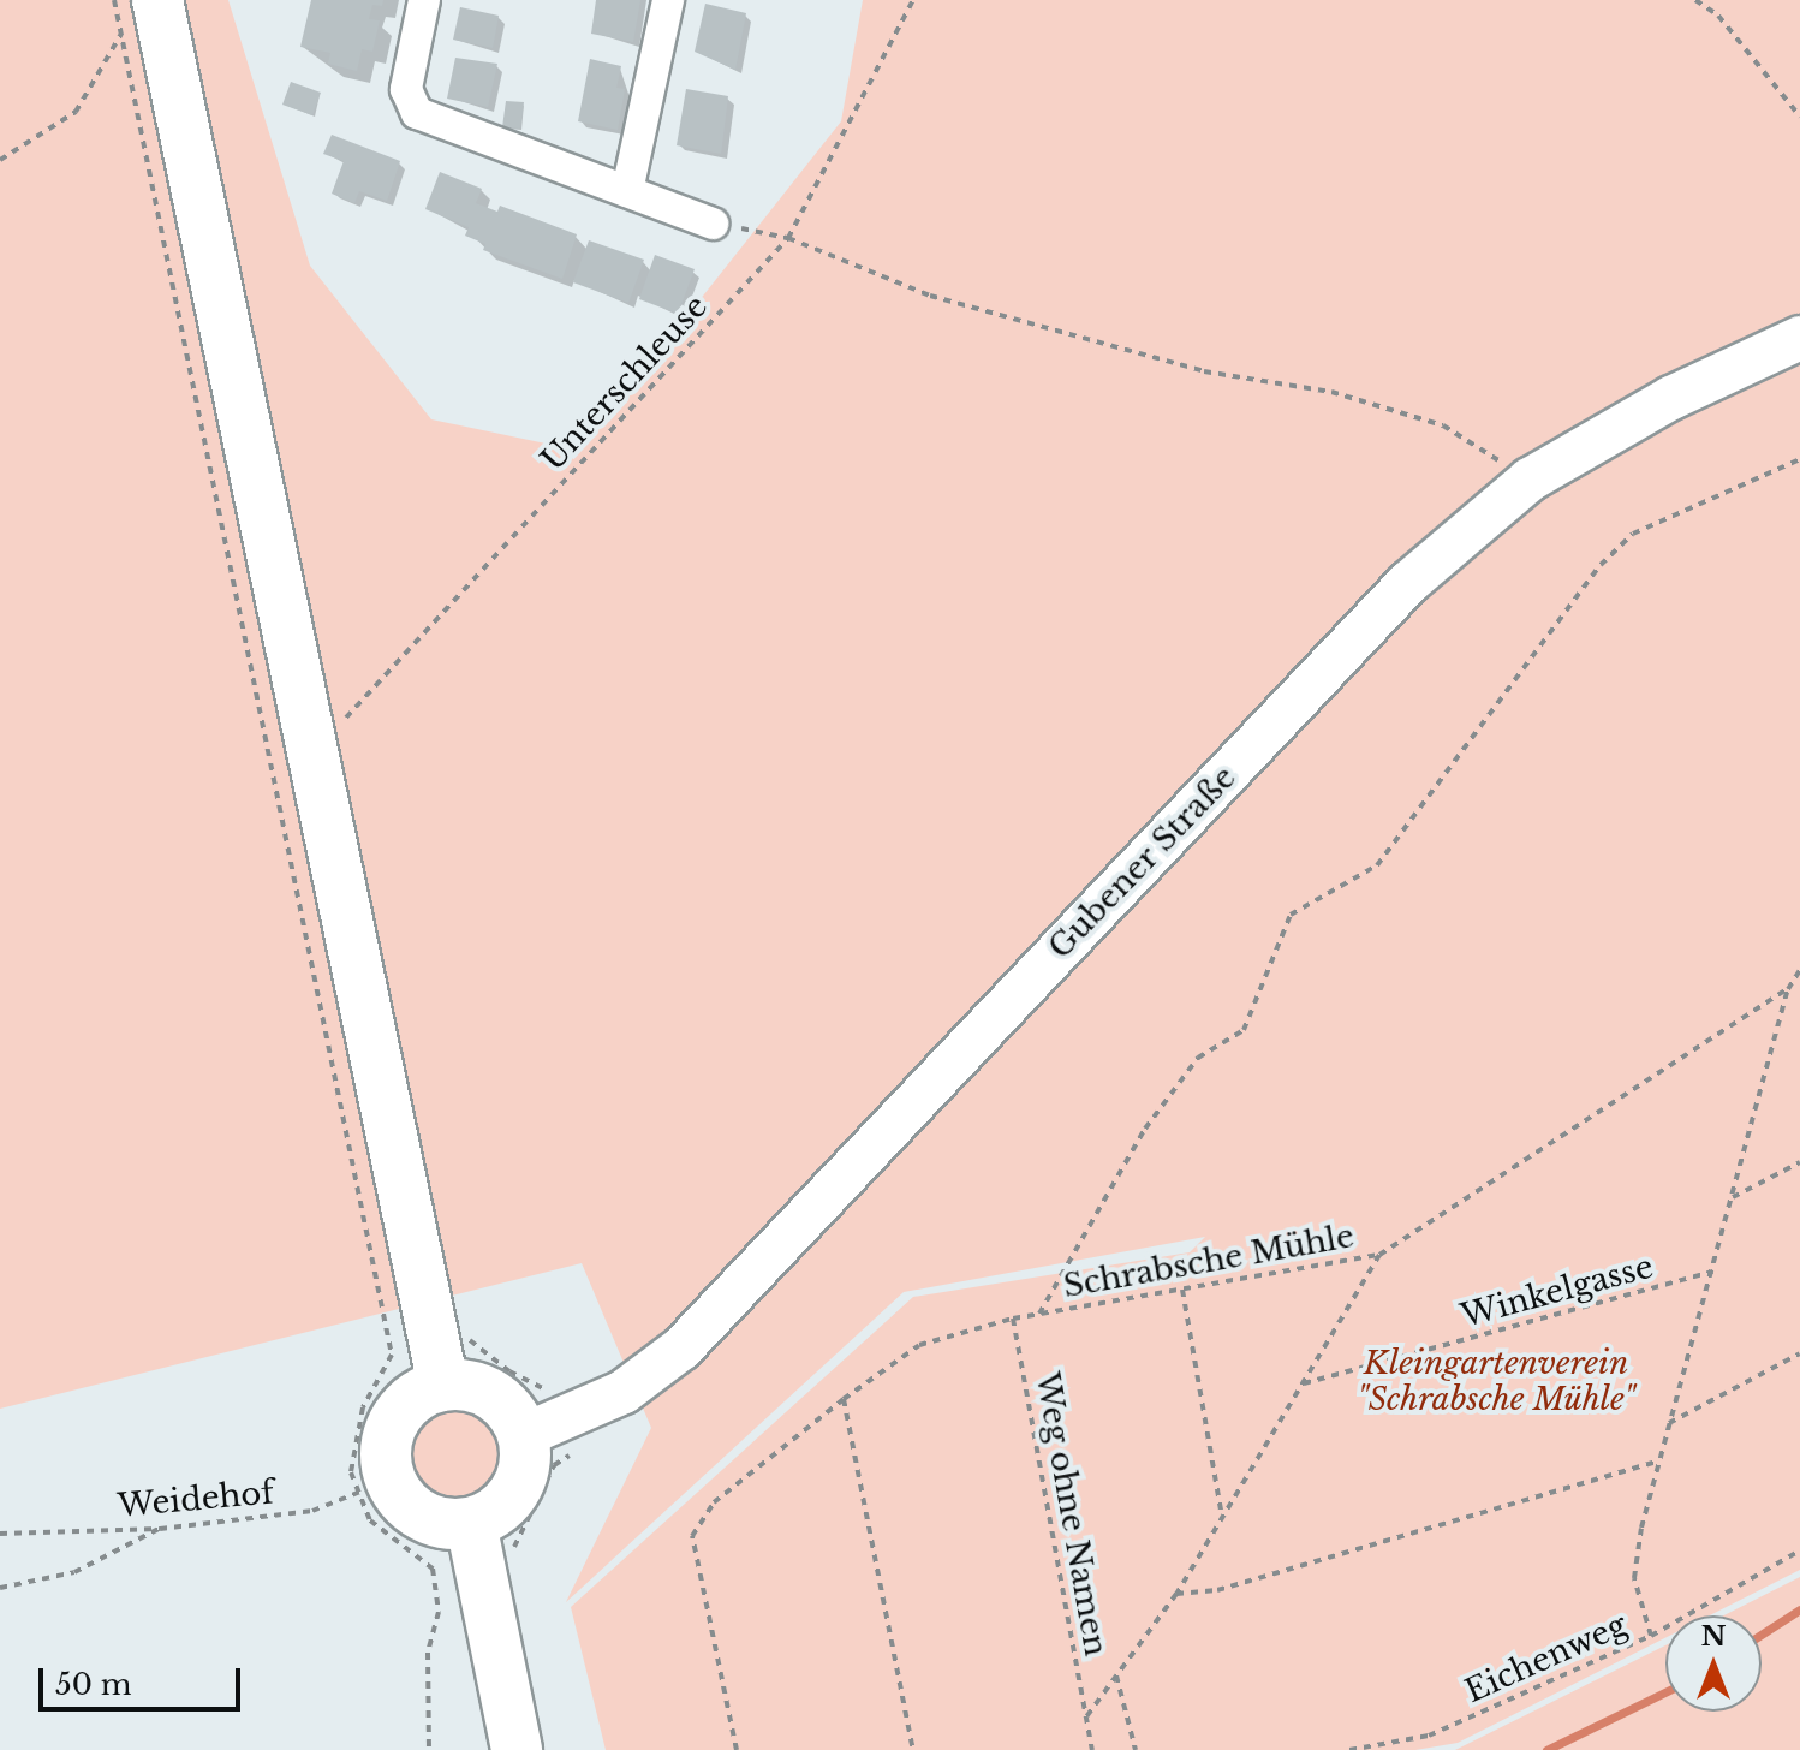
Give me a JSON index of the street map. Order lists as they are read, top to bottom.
{
  "streets": {
    "main road": ["Gubener Straße"],
    "path": [
      "Unterschleuse",
      "Schrabsche Mühle",
      "Winkelgasse",
      "Weidehof",
      "Weg ohne Namen",
      "Eichenweg"
    ]
  },
  "crossings": [
    ["Gubener Straße", "Weidehof"],
    ["Schrabsche Mühle", "Winkelgasse"],
    ["Schrabsche Mühle", "Weg ohne Namen"]
  ],
  "parks": ["Kleingartenverein \"Schrabsche Mühle\""],
  "scale_bar": "50 m",
  "north": "top"
}
